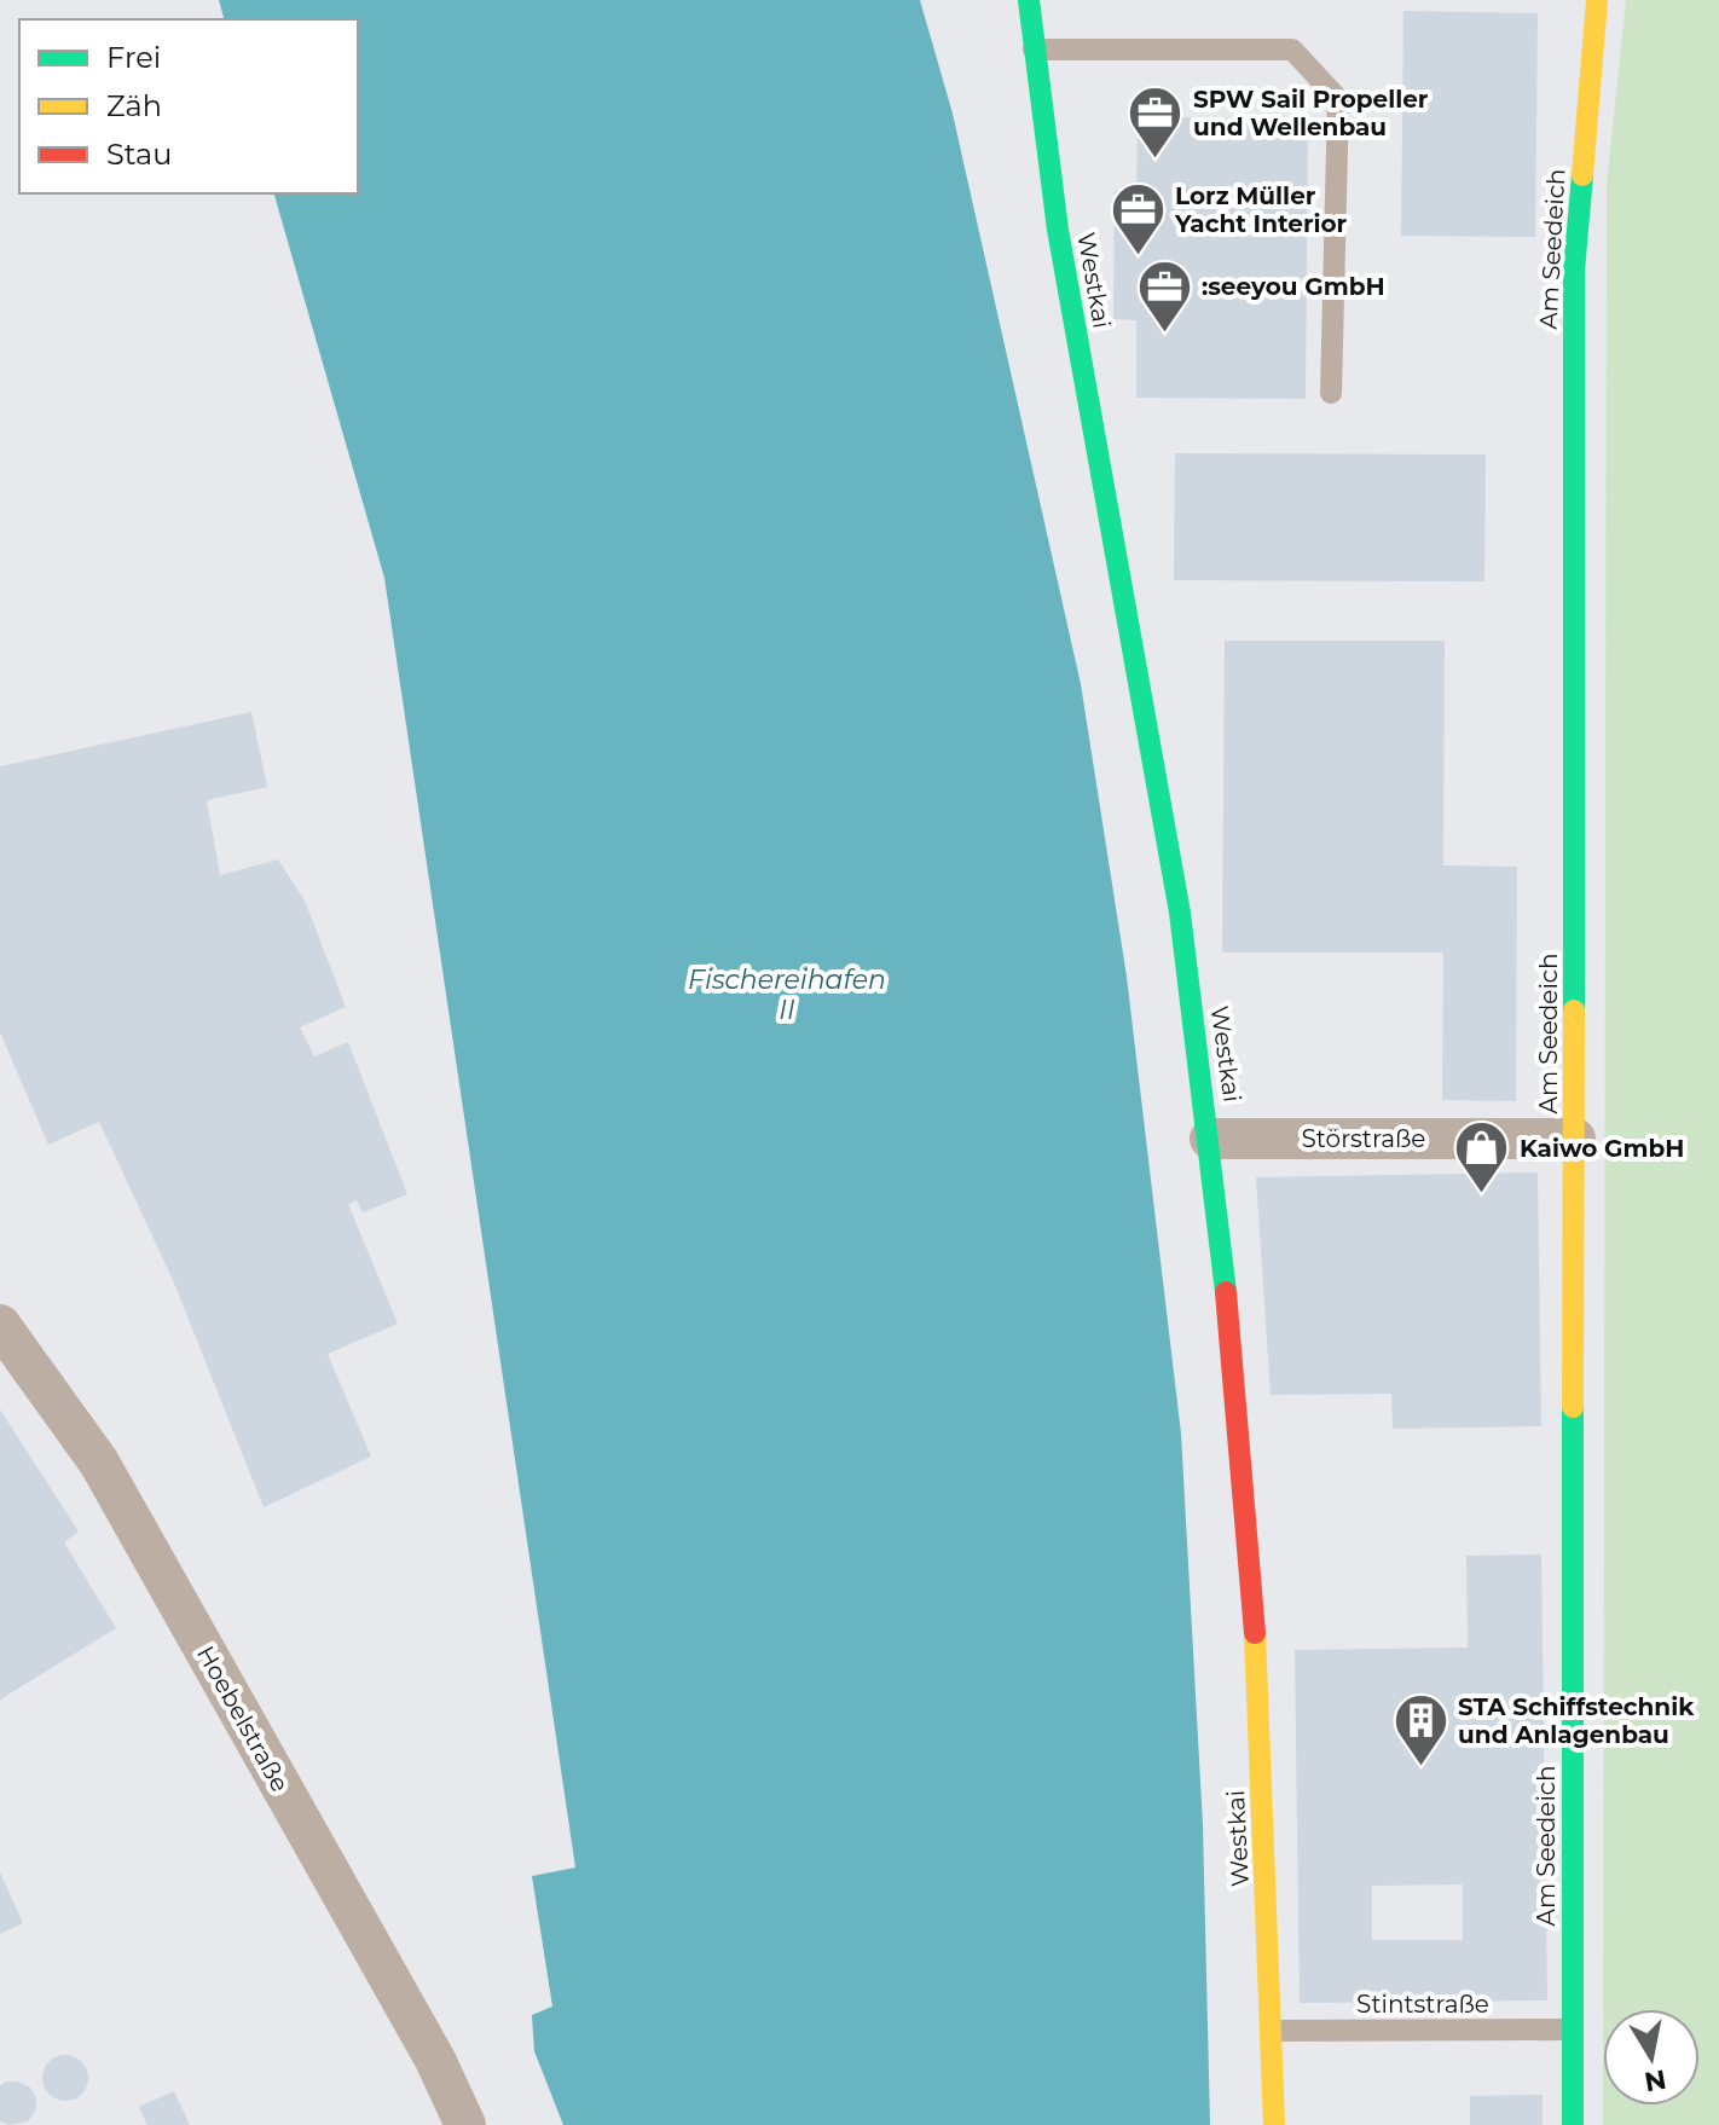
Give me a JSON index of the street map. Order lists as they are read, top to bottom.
{
  "streets": {
    "street": [
      "Am Seedeich",
      "Westkai",
      "Störstraße",
      "Hoebelstraße"
    ],
    "lane": ["Stintstraße"]
  },
  "crossings": [
    ["Am Seedeich", "Störstraße"],
    ["Am Seedeich", "Stintstraße"],
    ["Westkai", "Störstraße"],
    ["Westkai", "Stintstraße"]
  ],
  "water": ["Fischereihafen II"],
  "places": {
    "office": ["SPW Sail Propeller und Wellenbau", "Lorz Müller Yacht Interior", ":seeyou GmbH"],
    "shop": ["Kaiwo GmbH"],
    "building": ["STA Schiffstechnik und Anlagenbau"]
  },
  "legend": ["Frei", "Zäh", "Stau"],
  "north": "bottom"
}
